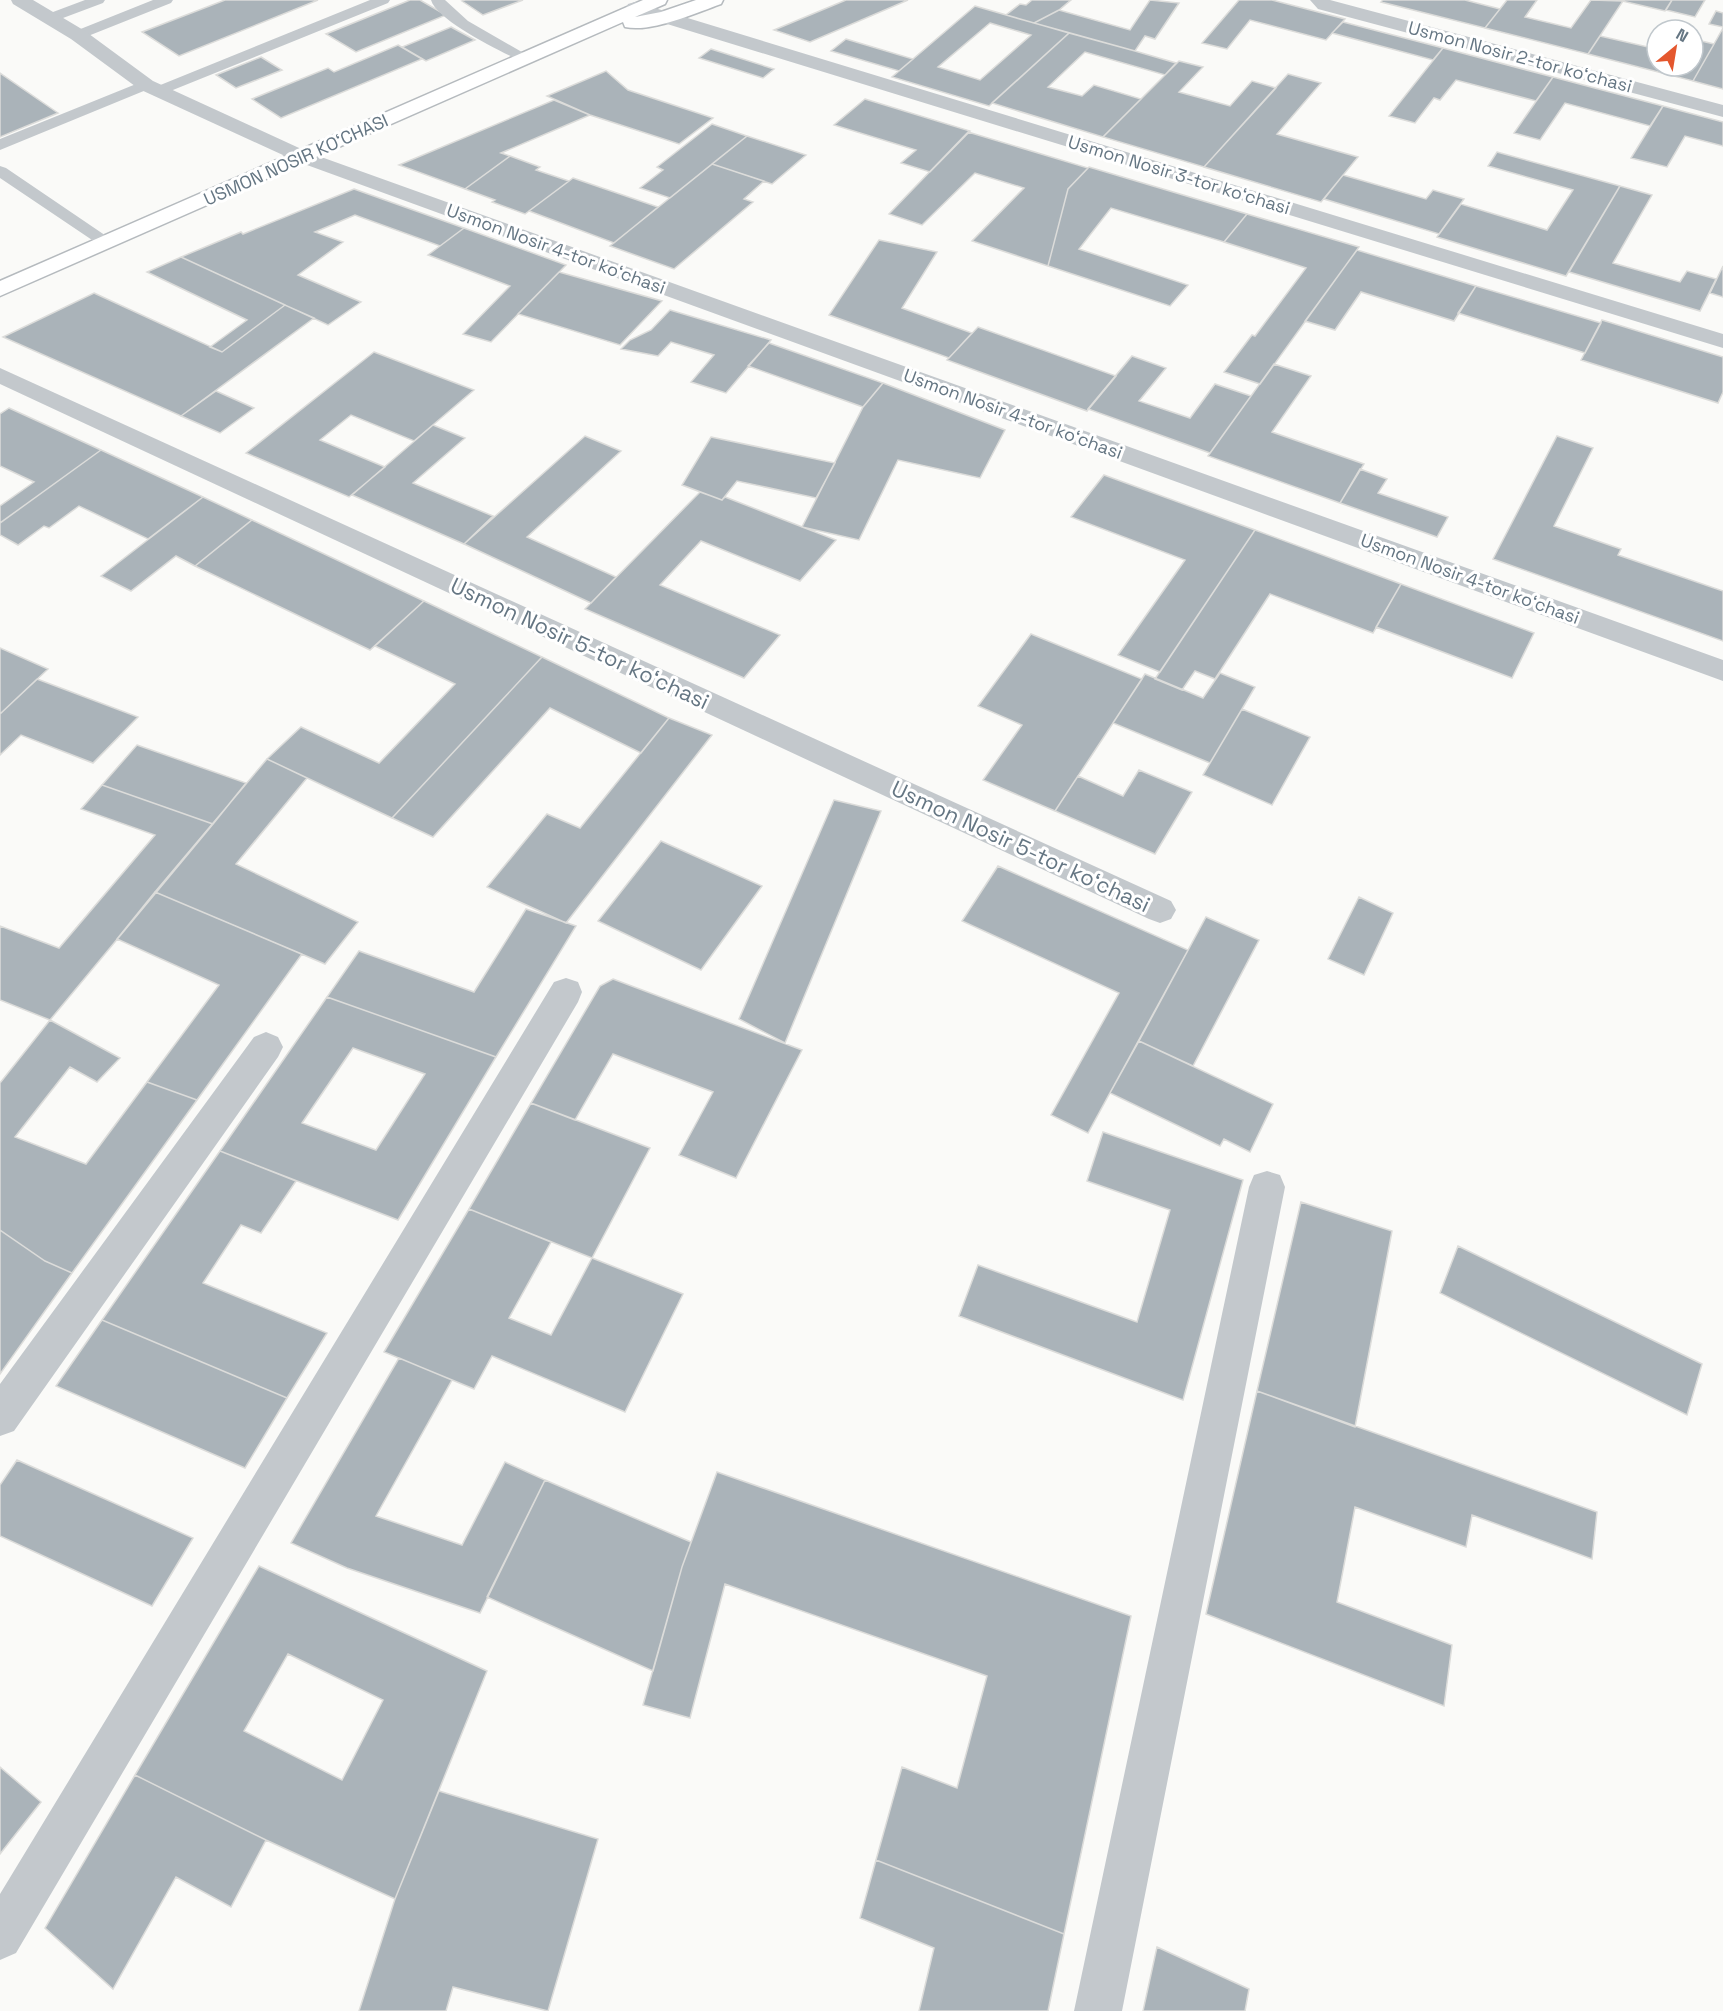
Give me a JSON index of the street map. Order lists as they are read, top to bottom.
{
  "streets": {
    "main road": ["USMON NOSIR KO‘CHASI"],
    "street": [
      "Usmon Nosir 2-tor koʻchasi",
      "Usmon Nosir 3-tor koʻchasi",
      "Usmon Nosir 4-tor koʻchasi",
      "Usmon Nosir 5-tor koʻchasi"
    ]
  },
  "crossings": [
    ["USMON NOSIR KO‘CHASI", "Usmon Nosir 3-tor koʻchasi"],
    ["USMON NOSIR KO‘CHASI", "Usmon Nosir 4-tor koʻchasi"]
  ],
  "north": "top right"
}
